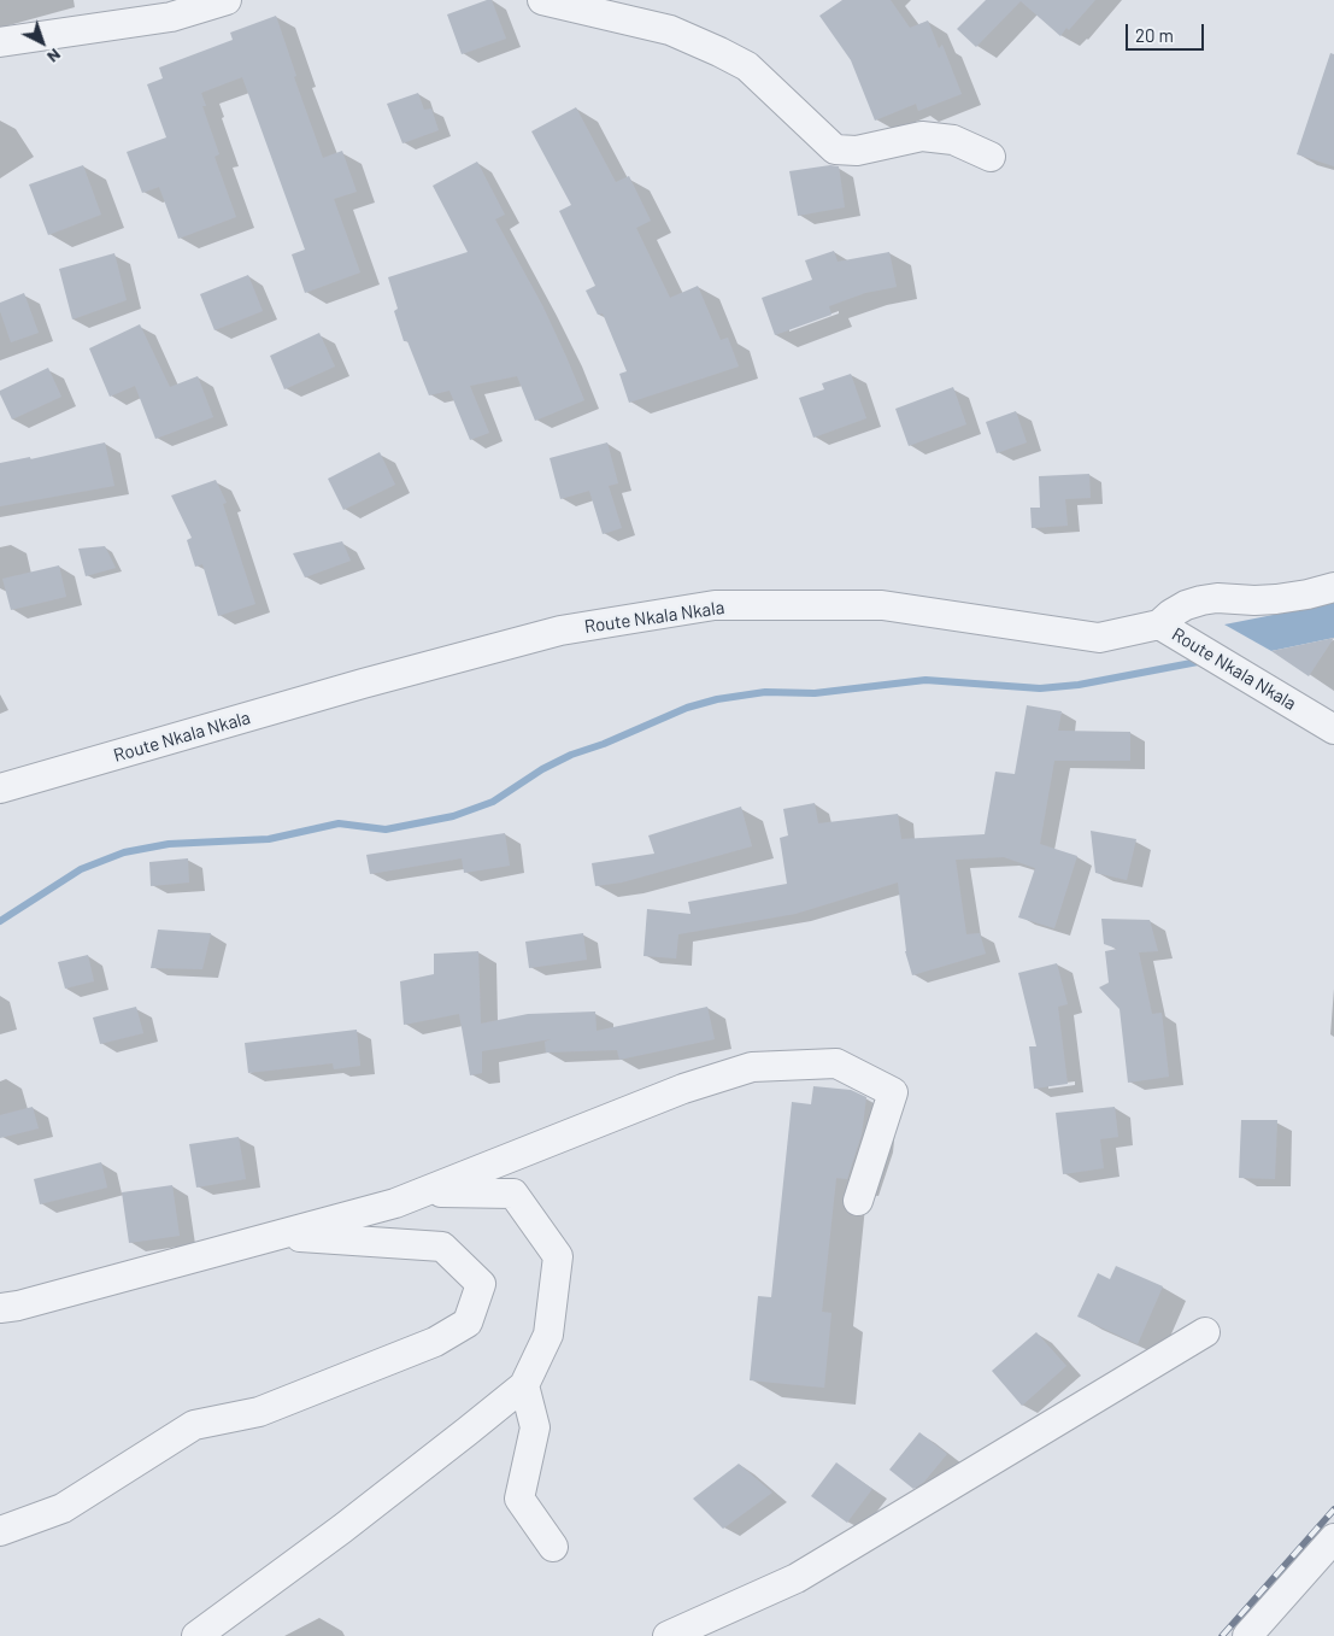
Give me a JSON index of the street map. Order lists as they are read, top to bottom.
{
  "streets": {
    "street": ["Route Nkala Nkala"]
  },
  "scale_bar": "20 m",
  "north": "bottom right"
}
